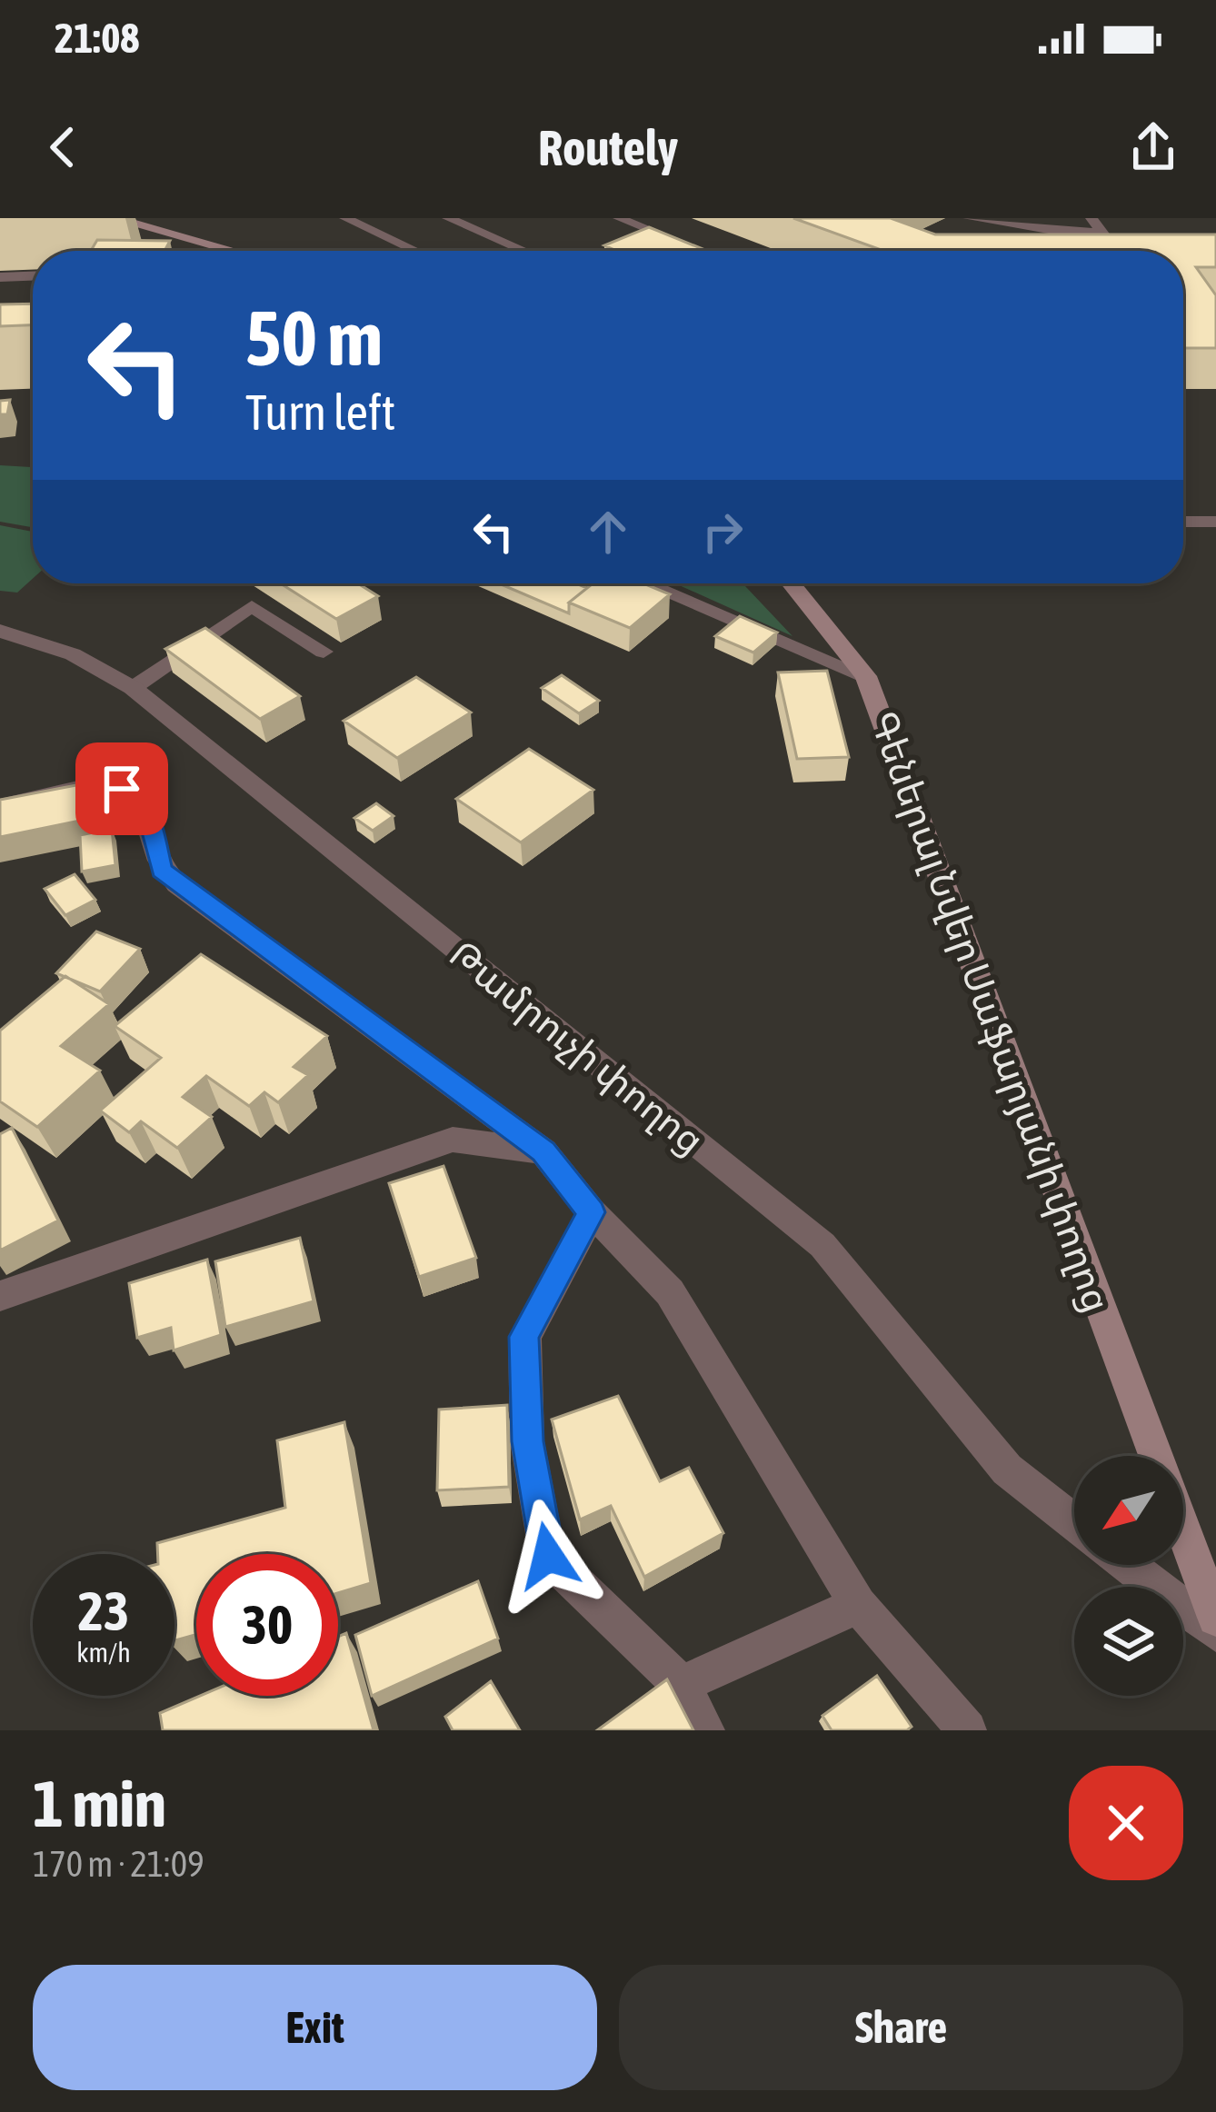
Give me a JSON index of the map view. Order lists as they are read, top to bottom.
{
  "streets": {
    "street": ["Գեներալ Նվեր Սաֆարյանի փողոց", "Թամրուչի փողոց"]
  },
  "north": "bottom left",
  "page": {
    "status": "21:08",
    "header": "Routely",
    "turn": ["50 m", "Turn left"],
    "speed": "23 km/h",
    "limit": "30",
    "heading": ["1 min", "170 m · 21:09"],
    "buttons": ["Exit", "Share"]
  }
}
